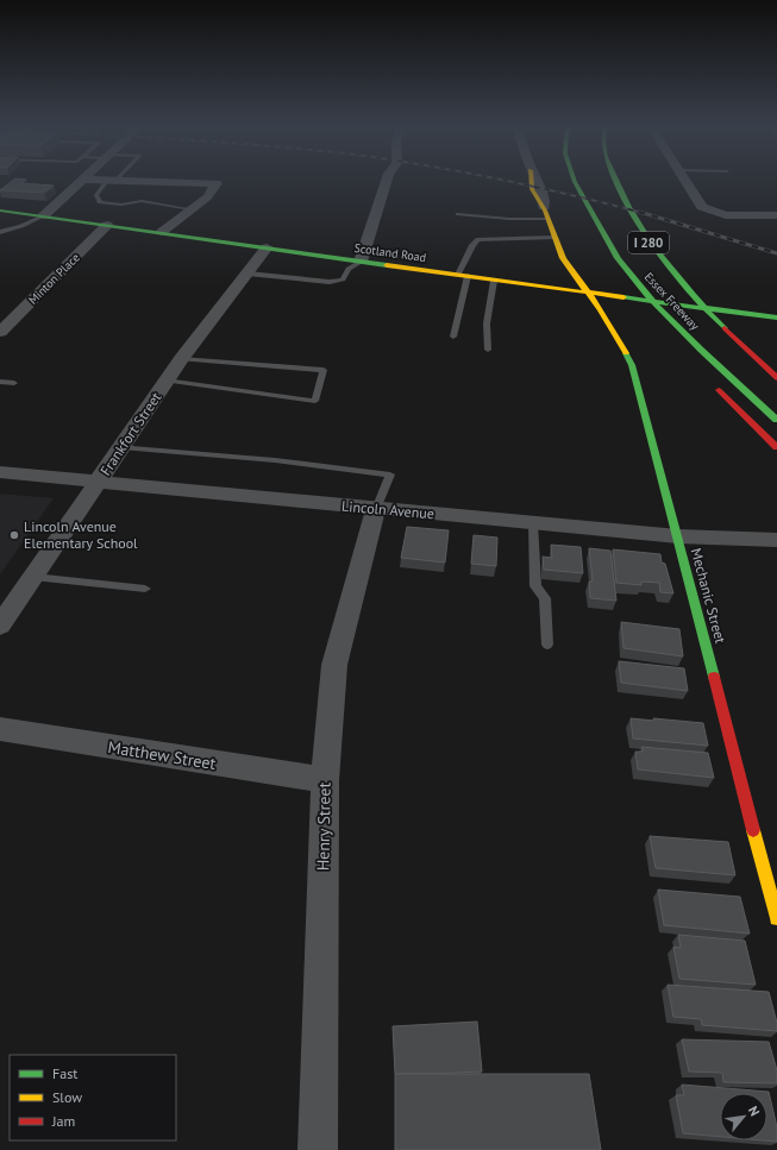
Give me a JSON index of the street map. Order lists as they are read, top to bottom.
{
  "streets": {
    "main road": [
      "I 280",
      "Scotland Road",
      "Essex Freeway",
      "Mechanic Street"
    ],
    "street": [
      "Minton Place",
      "Frankfort Street",
      "Lincoln Avenue",
      "Matthew Street",
      "Henry Street"
    ]
  },
  "crossings": [
    ["Scotland Road", "Minton Place"],
    ["Scotland Road", "Frankfort Street"],
    ["Scotland Road", "Mechanic Street"],
    ["Frankfort Street", "Lincoln Avenue"],
    ["Lincoln Avenue", "Mechanic Street"],
    ["Lincoln Avenue", "Henry Street"],
    ["Matthew Street", "Henry Street"]
  ],
  "places": ["Lincoln Avenue Elementary School"],
  "legend": ["Fast", "Slow", "Jam"],
  "north": "top right"
}
